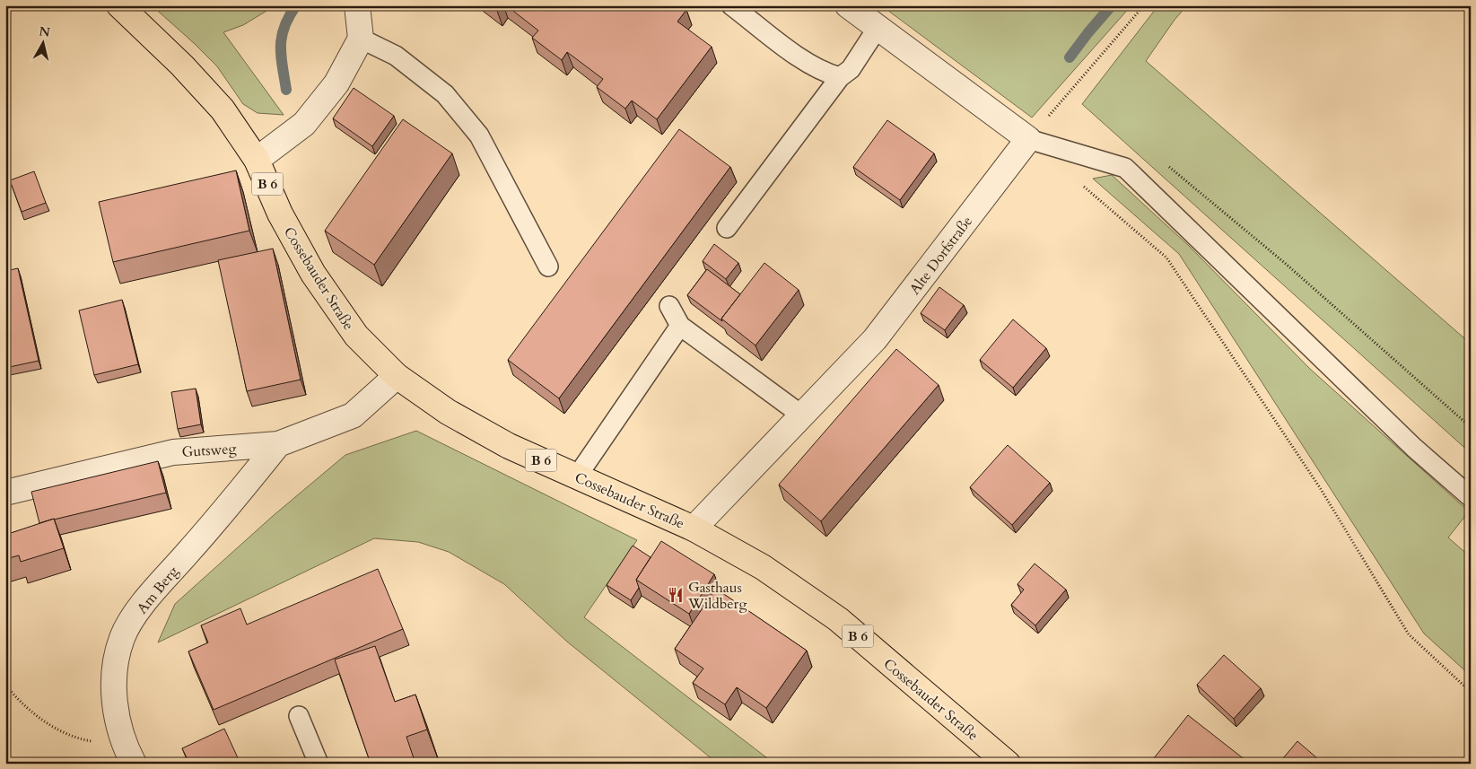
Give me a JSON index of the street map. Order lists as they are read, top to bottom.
{
  "streets": {
    "main road": ["B 6", "Cossebauder Straße"],
    "street": ["Alte Dorfstraße", "Gutsweg", "Am Berg"]
  },
  "crossings": [
    ["Alte Dorfstraße", "Cossebauder Straße"],
    ["Cossebauder Straße", "Gutsweg"],
    ["Gutsweg", "Am Berg"]
  ],
  "places": {
    "restaurant": ["Gasthaus Wildberg"]
  },
  "north": "top"
}
